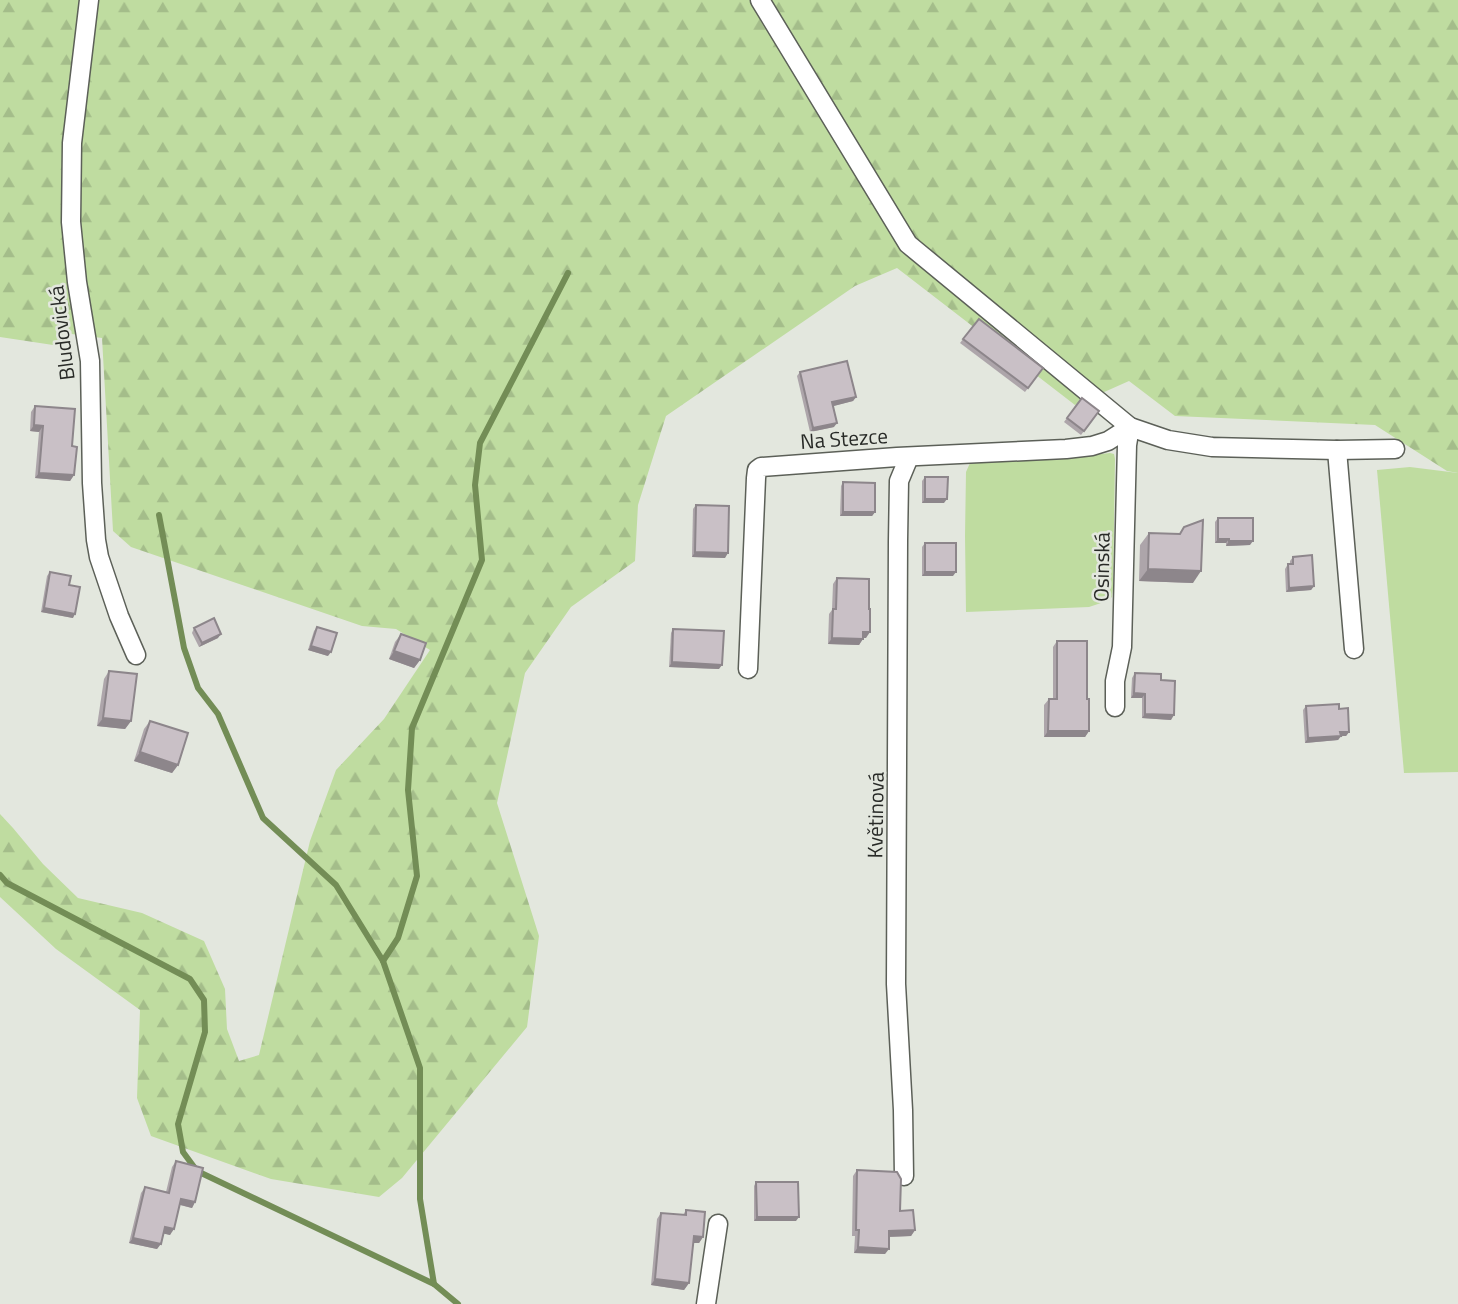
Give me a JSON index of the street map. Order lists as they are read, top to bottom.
{
  "streets": {
    "street": [
      "Bludovická",
      "Na Stezce",
      "Osinská",
      "Květinová"
    ]
  },
  "crossings": [
    ["Na Stezce", "Osinská"],
    ["Na Stezce", "Květinová"]
  ]
}
